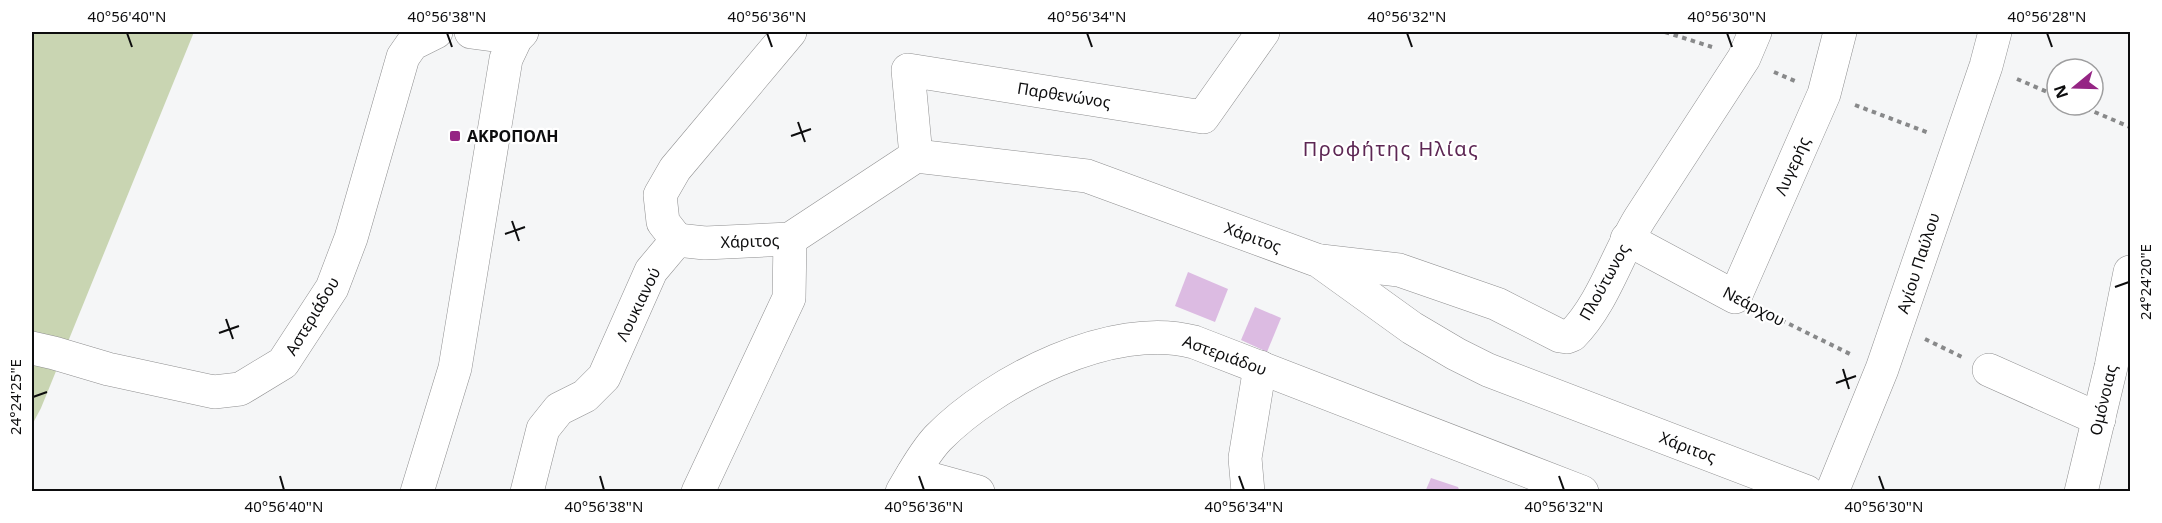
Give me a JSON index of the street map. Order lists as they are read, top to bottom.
{
  "streets": {
    "street": [
      "Παρθενώνος",
      "Λυγερής",
      "Χάριτος",
      "Αγίου Παύλου",
      "Πλούτωνος",
      "Λουκιανού",
      "Νεάρχου",
      "Αστεριάδου",
      "Ομόνοιας"
    ]
  },
  "crossings": [
    ["Παρθενώνος", "Χάριτος"],
    ["Λυγερής", "Νεάρχου"],
    ["Χάριτος", "Πλούτωνος"],
    ["Χάριτος", "Λουκιανού"],
    ["Αγίου Παύλου", "Νεάρχου"],
    ["Πλούτωνος", "Νεάρχου"]
  ],
  "districts": ["Προφήτης Ηλίας"],
  "places": {
    "transit": ["ΑΚΡΟΠΟΛΗ"]
  },
  "north": "left",
  "coordinates": [
    "40°56'40\"N",
    "40°56'38\"N",
    "40°56'36\"N",
    "40°56'34\"N",
    "40°56'32\"N",
    "40°56'30\"N",
    "40°56'28\"N",
    "24°24'20\"E",
    "24°24'25\"E"
  ]
}
